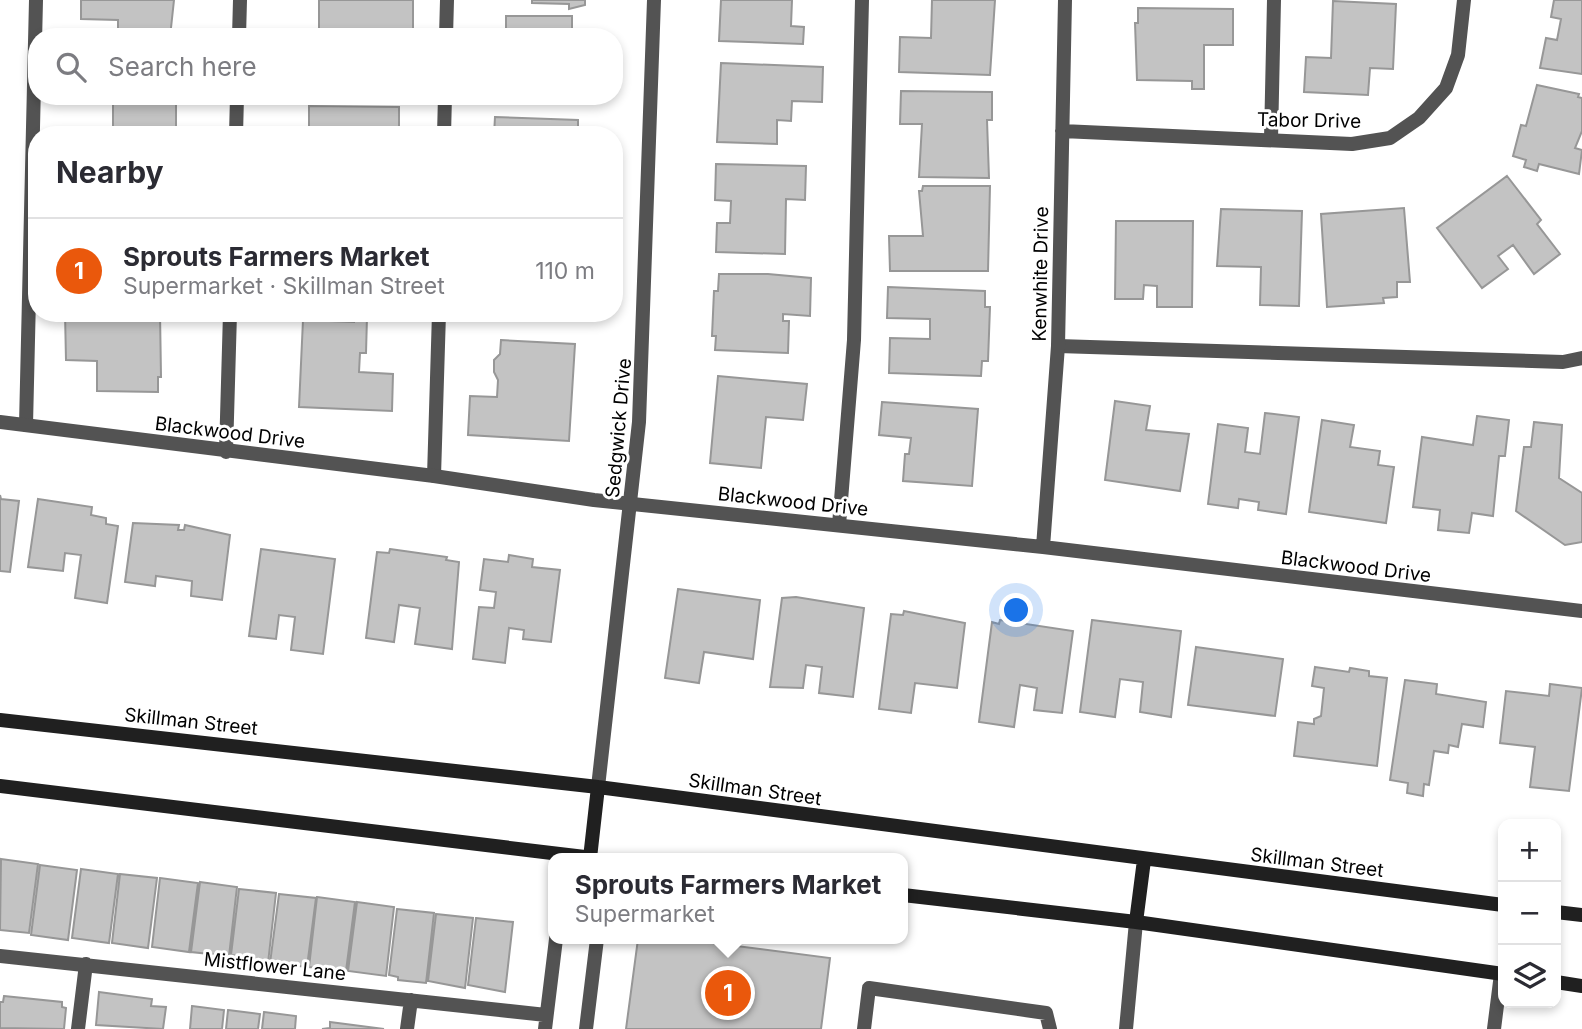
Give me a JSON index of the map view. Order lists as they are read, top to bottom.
{
  "streets": {
    "main road": ["Sedgwick Drive", "Skillman Street"],
    "street": [
      "Tabor Drive",
      "Kenwhite Drive",
      "Blackwood Drive",
      "Mistflower Lane"
    ]
  },
  "crossings": [
    ["Tabor Drive", "Kenwhite Drive"],
    ["Kenwhite Drive", "Blackwood Drive"],
    ["Sedgwick Drive", "Blackwood Drive"],
    ["Sedgwick Drive", "Skillman Street"]
  ],
  "page": {
    "search": "Search here",
    "heading": "Nearby",
    "list": [
      {
        "mark": "1",
        "name": "Sprouts Farmers Market",
        "note": "Supermarket · Skillman Street",
        "value": "110 m"
      }
    ],
    "map_buttons": ["+", "−"],
    "popup": ["Sprouts Farmers Market", "Supermarket"],
    "pins": "1"
  }
}
